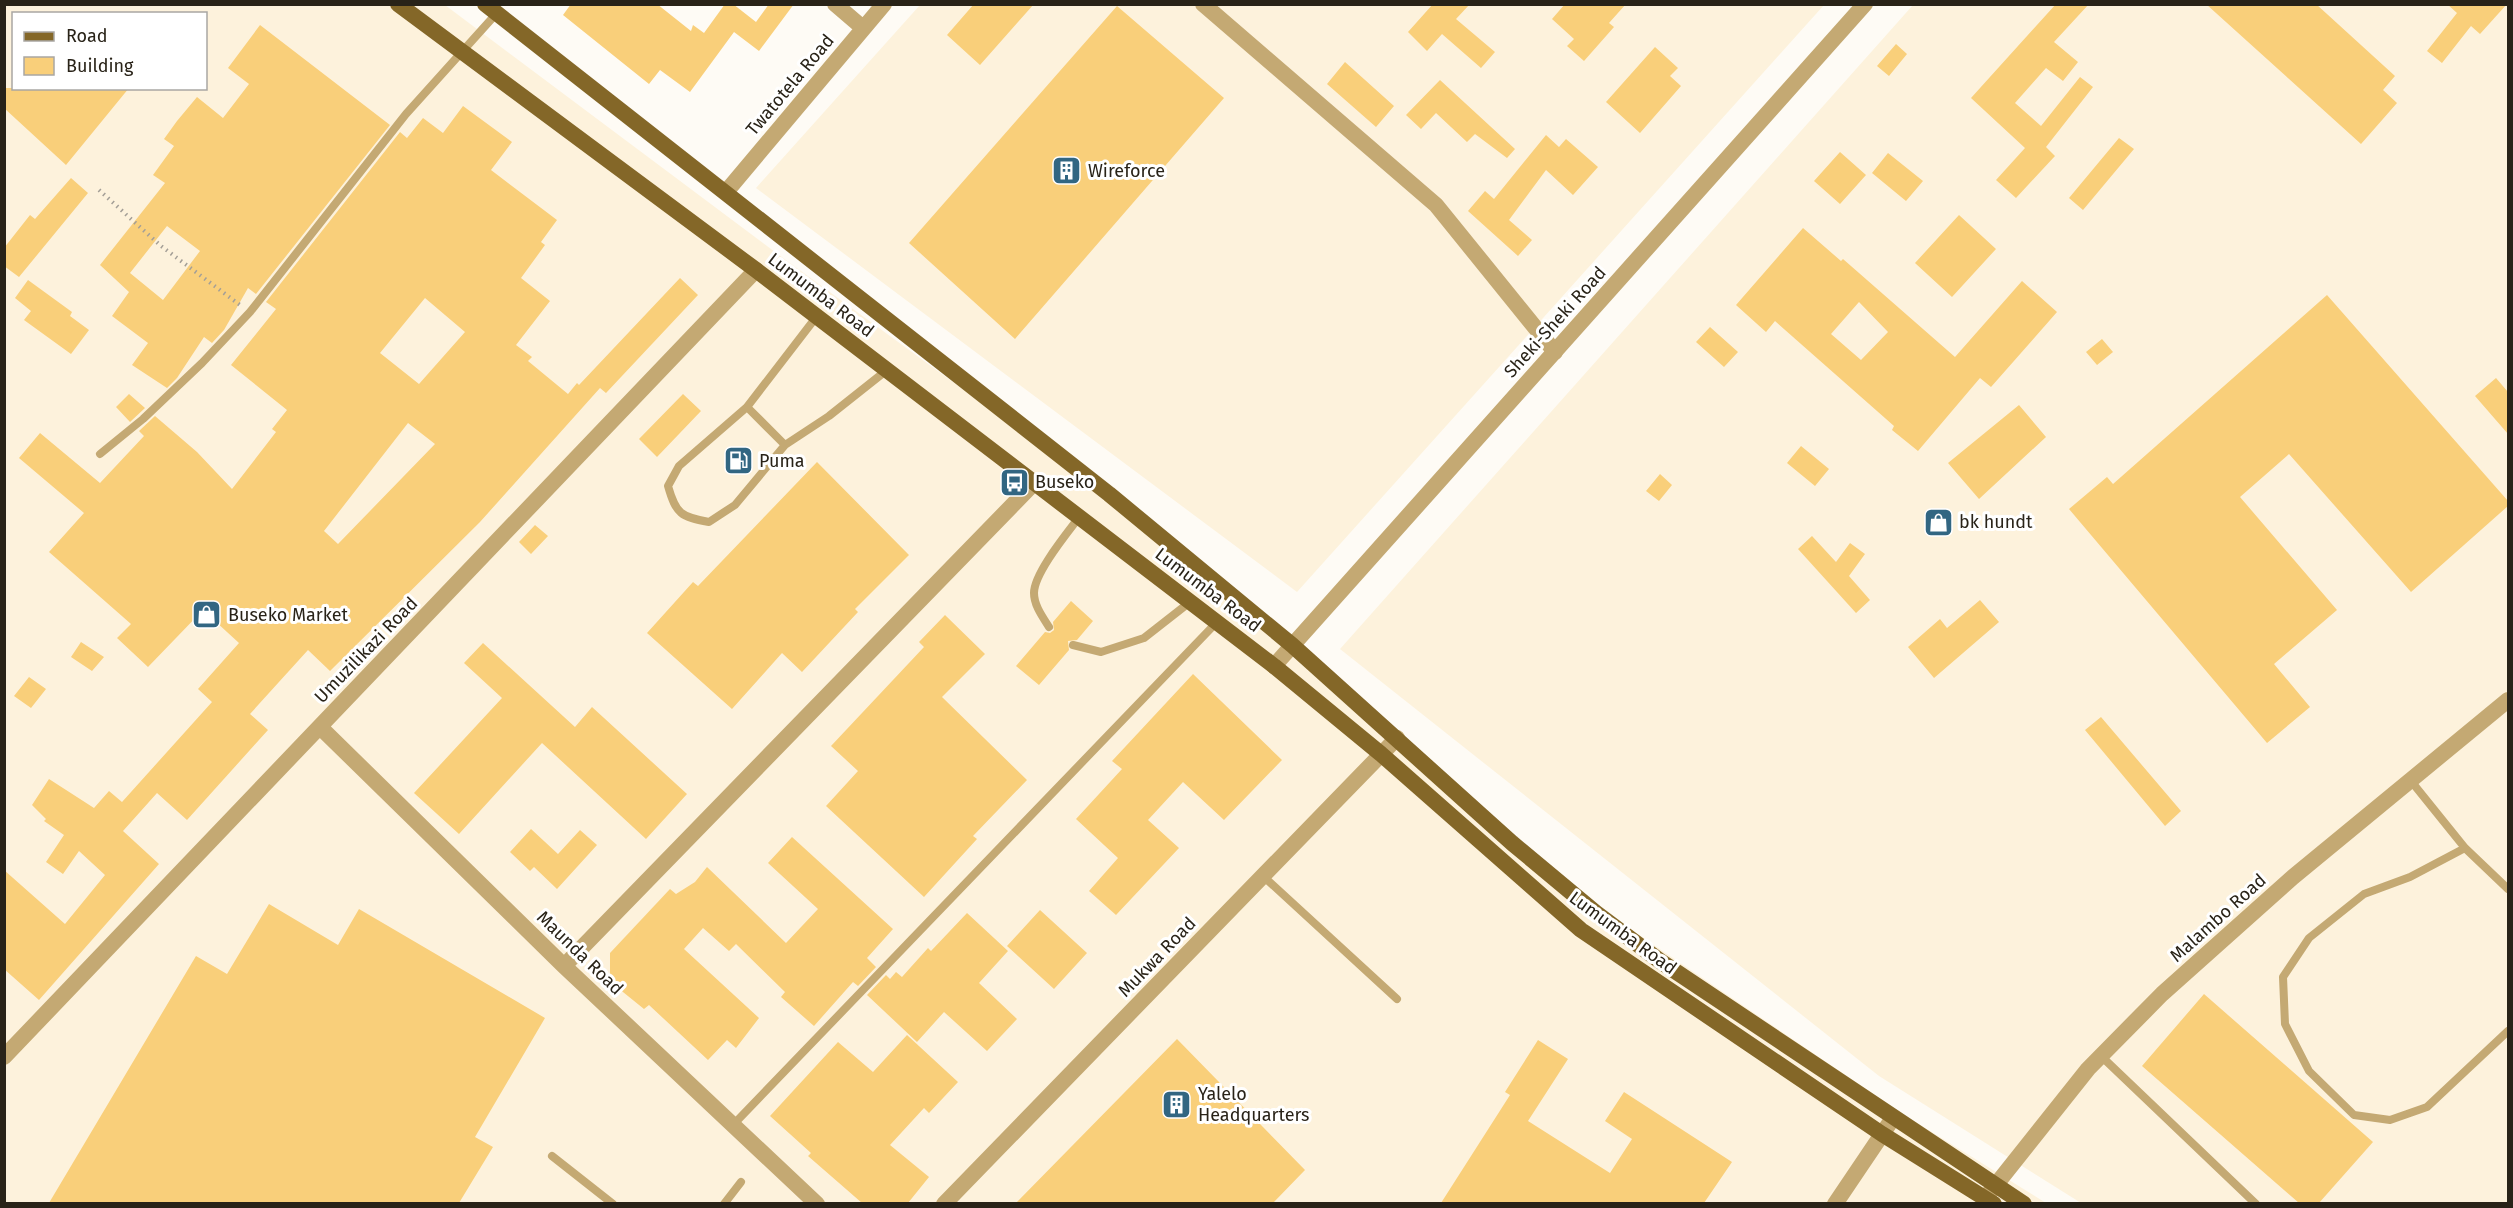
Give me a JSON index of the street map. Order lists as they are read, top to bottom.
{
  "streets": {
    "main road": ["Lumumba Road"],
    "street": [
      "Twatotela Road",
      "Sheki-Sheki Road",
      "Umuzilikazi Road",
      "Malambo Road",
      "Maunda Road",
      "Mukwa Road"
    ]
  },
  "crossings": [
    ["Twatotela Road", "Lumumba Road"],
    ["Lumumba Road", "Sheki-Sheki Road"],
    ["Lumumba Road", "Umuzilikazi Road"],
    ["Lumumba Road", "Malambo Road"],
    ["Lumumba Road", "Mukwa Road"],
    ["Umuzilikazi Road", "Maunda Road"]
  ],
  "places": {
    "building": ["Wireforce", "Yalelo Headquarters"],
    "fuel station": ["Puma"],
    "bus stop": ["Buseko"],
    "shop": ["bk hundt", "Buseko Market"]
  },
  "legend": ["Road", "Building"]
}
